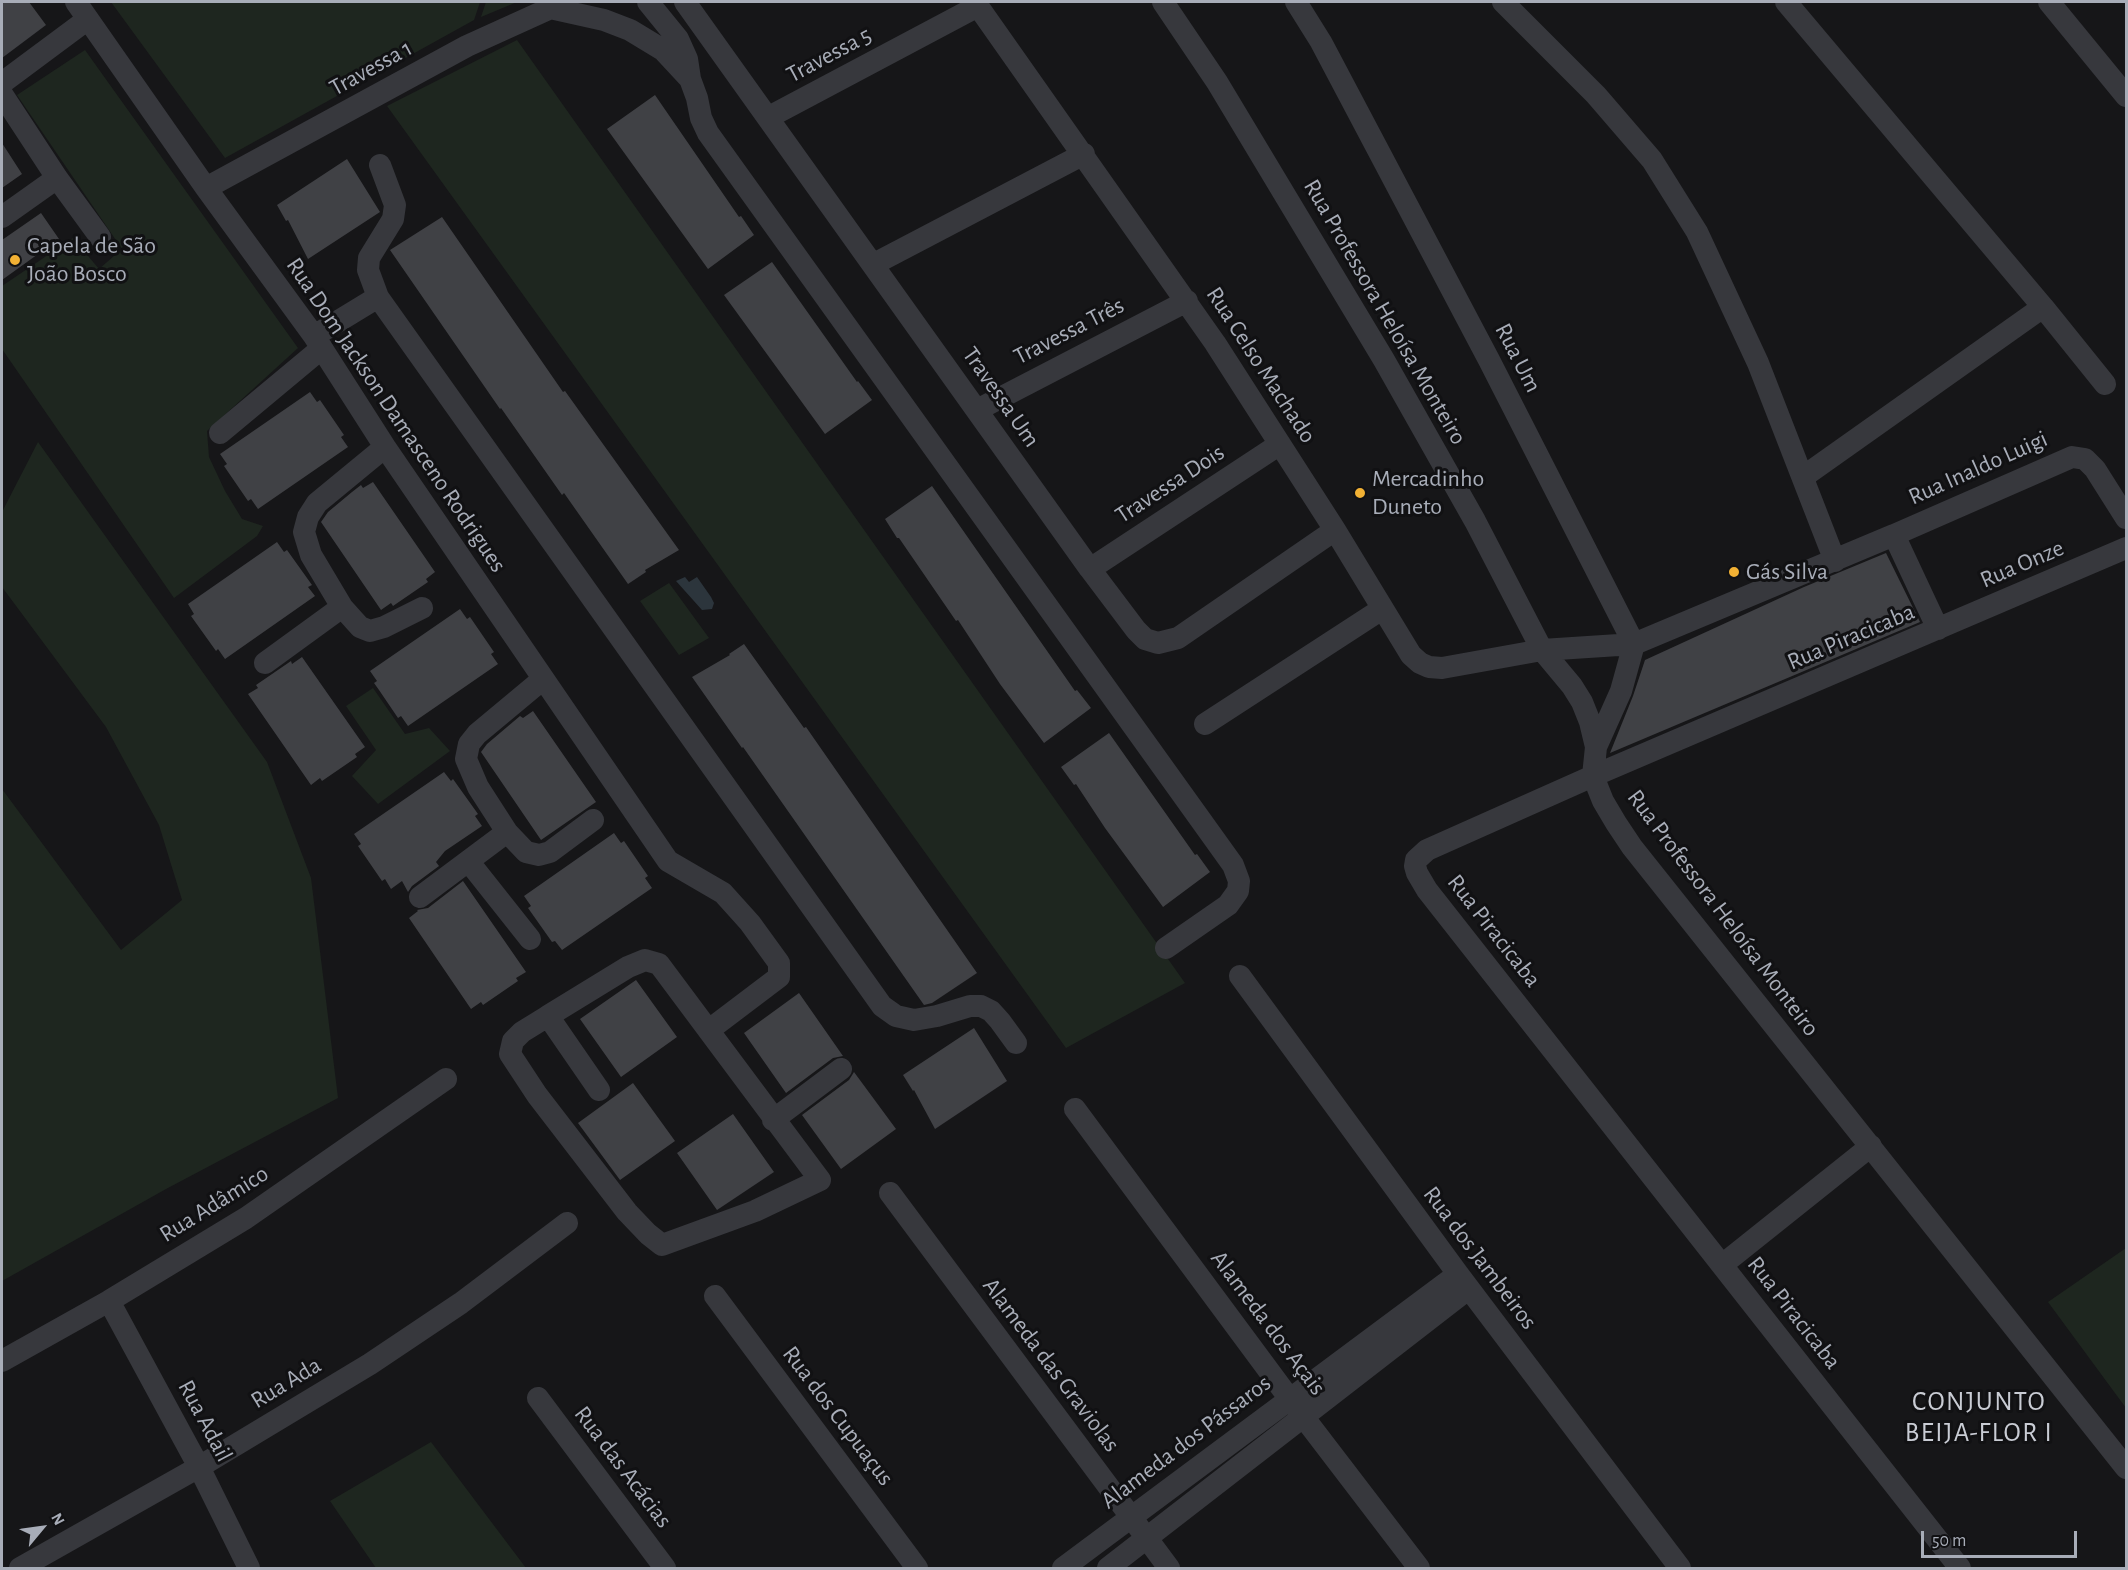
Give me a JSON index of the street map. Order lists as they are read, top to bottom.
{
  "streets": {
    "street": [
      "Travessa 5",
      "Travessa 1",
      "Rua Professora Heloísa Monteiro",
      "Travessa Três",
      "Rua Um",
      "Rua Celso Machado",
      "Travessa Um",
      "Rua Dom Jackson Damasceno Rodrigues",
      "Rua Inaldo Luigi",
      "Travessa Dois",
      "Rua Onze",
      "Rua Piracicaba",
      "Rua Adâmico",
      "Rua dos Jambeiros",
      "Alameda dos Açais",
      "Alameda das Graviolas",
      "Rua Ada",
      "Rua dos Cupuaçus",
      "Rua Adail",
      "Alameda dos Pássaros",
      "Rua das Acácias"
    ]
  },
  "crossings": [
    ["Travessa 5", "Rua Celso Machado"],
    ["Travessa 5", "Travessa Um"],
    ["Travessa 1", "Rua Dom Jackson Damasceno Rodrigues"],
    ["Rua Professora Heloísa Monteiro", "Rua Celso Machado"],
    ["Rua Professora Heloísa Monteiro", "Rua Inaldo Luigi"],
    ["Rua Professora Heloísa Monteiro", "Rua Piracicaba"],
    ["Travessa Três", "Rua Celso Machado"],
    ["Travessa Três", "Travessa Um"],
    ["Rua Um", "Rua Inaldo Luigi"],
    ["Rua Celso Machado", "Travessa Um"],
    ["Rua Celso Machado", "Rua Inaldo Luigi"],
    ["Rua Celso Machado", "Travessa Dois"],
    ["Travessa Um", "Travessa Dois"],
    ["Rua Inaldo Luigi", "Rua Piracicaba"],
    ["Rua Onze", "Rua Piracicaba"],
    ["Rua Adâmico", "Rua Adail"],
    ["Rua dos Jambeiros", "Alameda dos Pássaros"],
    ["Alameda dos Açais", "Alameda dos Pássaros"],
    ["Alameda das Graviolas", "Alameda dos Pássaros"],
    ["Rua Ada", "Rua Adail"]
  ],
  "districts": ["CONJUNTO BEIJA-FLOR I"],
  "places": ["Capela de São João Bosco", "Mercadinho Duneto", "Gás Silva"],
  "scale_bar": "50 m",
  "north": "top right"
}
